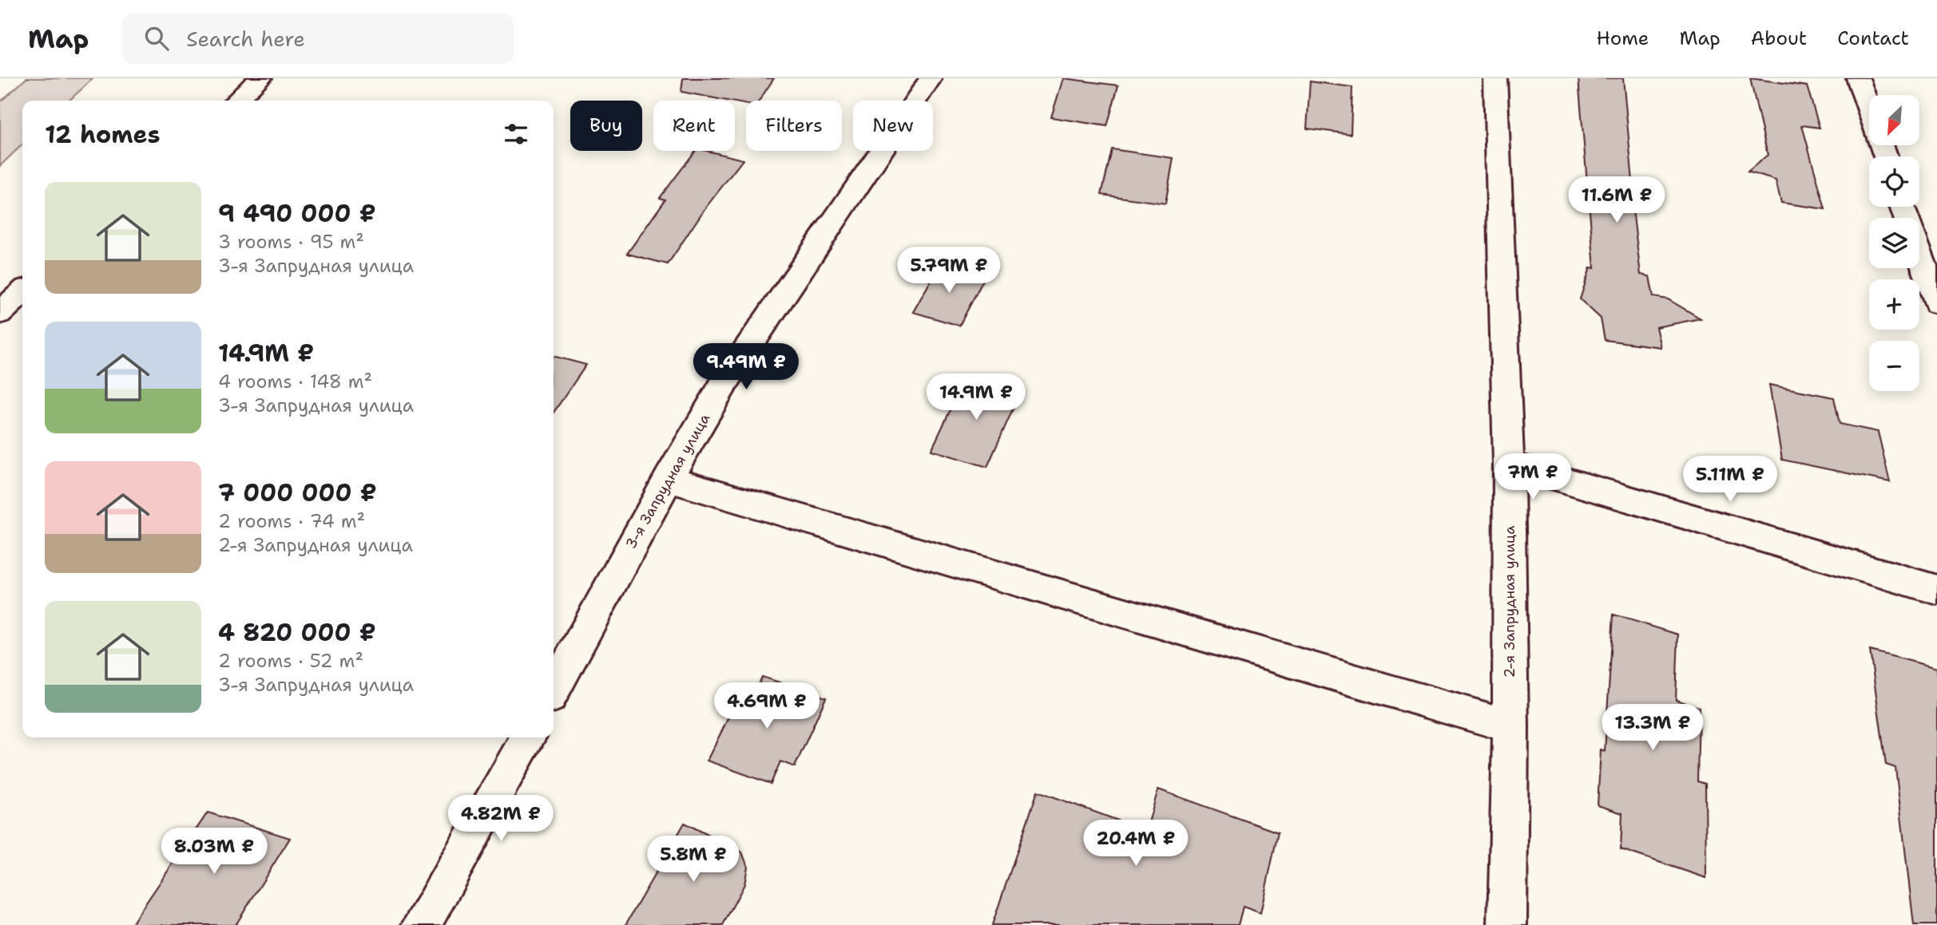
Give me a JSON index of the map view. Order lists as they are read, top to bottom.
{
  "streets": {
    "street": ["3-я Запрудная улица", "2-я Запрудная улица"]
  },
  "north": "bottom left",
  "page": {
    "header": "Map",
    "search": "Search here",
    "nav": [
      "Home",
      "Map",
      "About",
      "Contact"
    ],
    "map_buttons": ["+", "−"],
    "chip": [
      "Buy",
      "Rent",
      "Filters",
      "New"
    ],
    "heading": "12 homes",
    "list": [
      {
        "name": "9 490 000 ₽",
        "note": "3 rooms · 95 m² · 3-я Запрудная улица"
      },
      {
        "name": "14.9M ₽",
        "note": "4 rooms · 148 m² · 3-я Запрудная улица"
      },
      {
        "name": "7 000 000 ₽",
        "note": "2 rooms · 74 m² · 2-я Запрудная улица"
      },
      {
        "name": "4 820 000 ₽",
        "note": "2 rooms · 52 m² · 3-я Запрудная улица"
      }
    ],
    "price": [
      "11.6M ₽",
      "5.79M ₽",
      "9.49M ₽",
      "14.9M ₽",
      "7M ₽",
      "5.11M ₽",
      "4.69M ₽",
      "13.3M ₽",
      "4.82M ₽",
      "20.4M ₽",
      "8.03M ₽",
      "5.8M ₽"
    ]
  }
}
